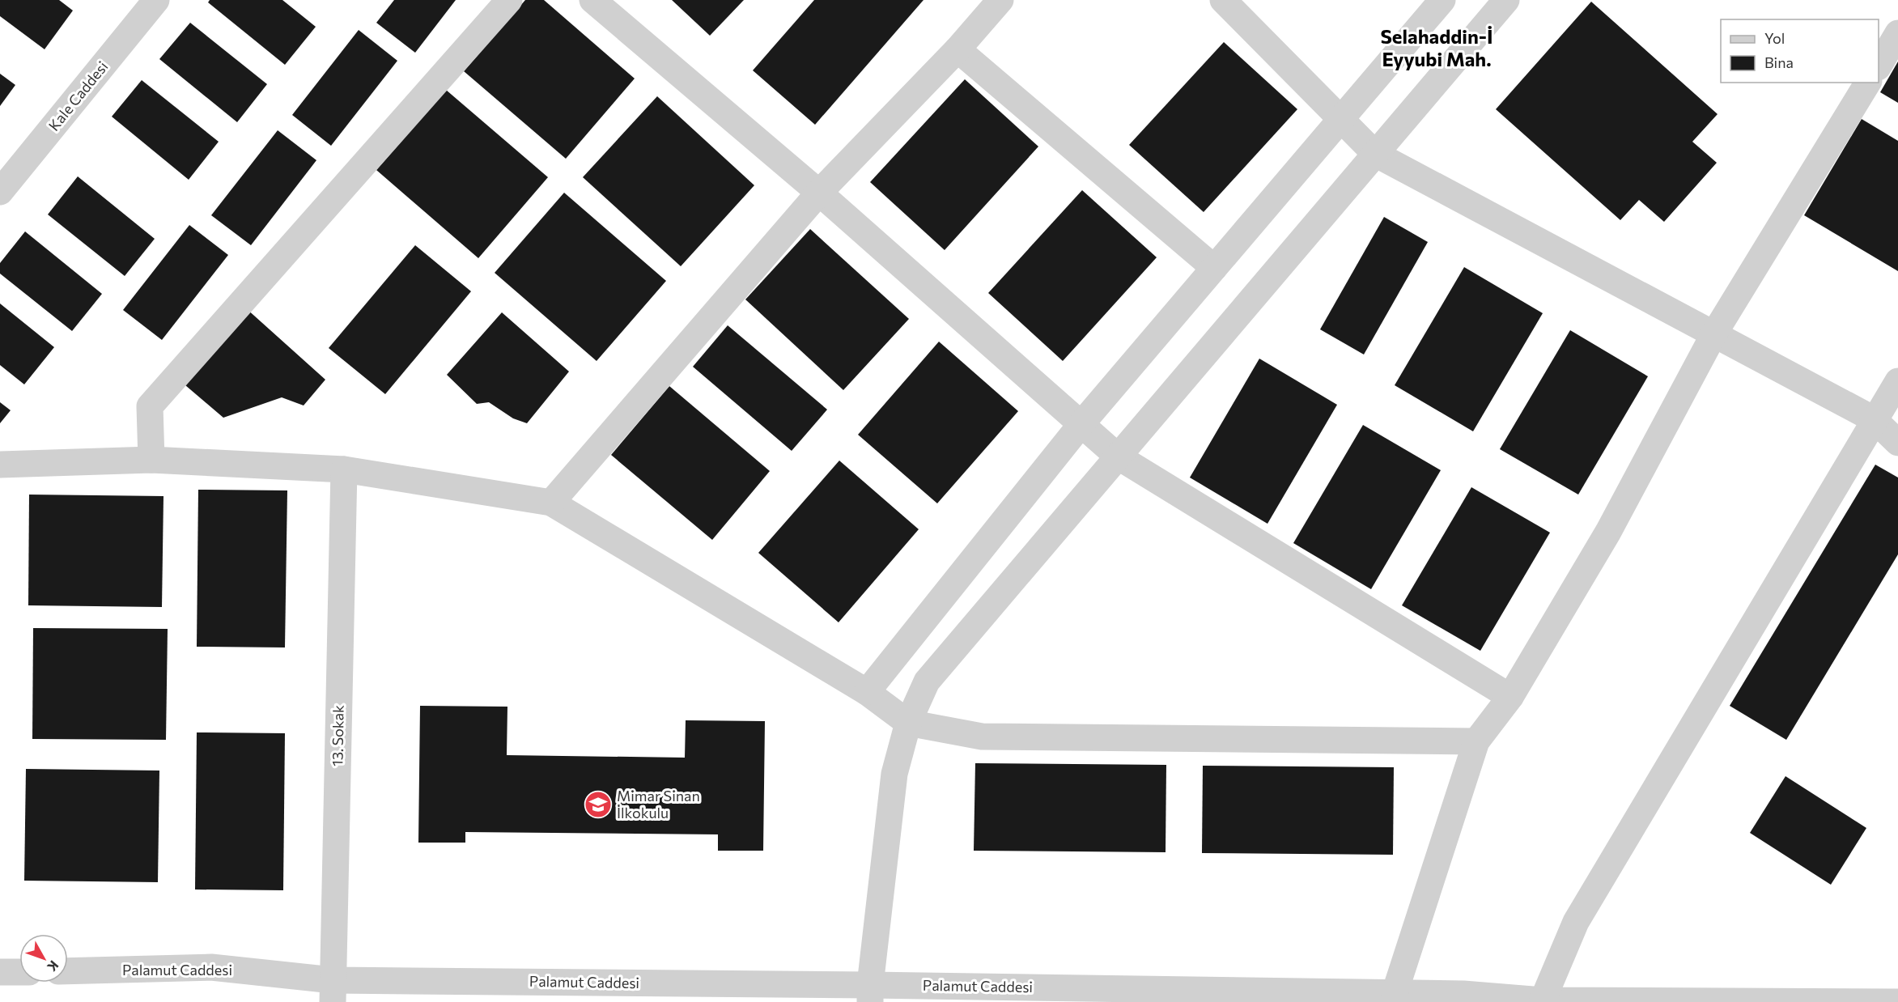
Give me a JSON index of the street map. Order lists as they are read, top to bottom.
{
  "streets": {
    "street": ["Kale Caddesi", "13. Sokak", "Palamut Caddesi"]
  },
  "crossings": [
    ["13. Sokak", "Palamut Caddesi"]
  ],
  "districts": ["Selahaddin-İ Eyyubi Mah."],
  "places": {
    "school or university": ["Mimar Sinan İlkokulu"]
  },
  "legend": ["Yol", "Bina"],
  "north": "bottom right"
}
